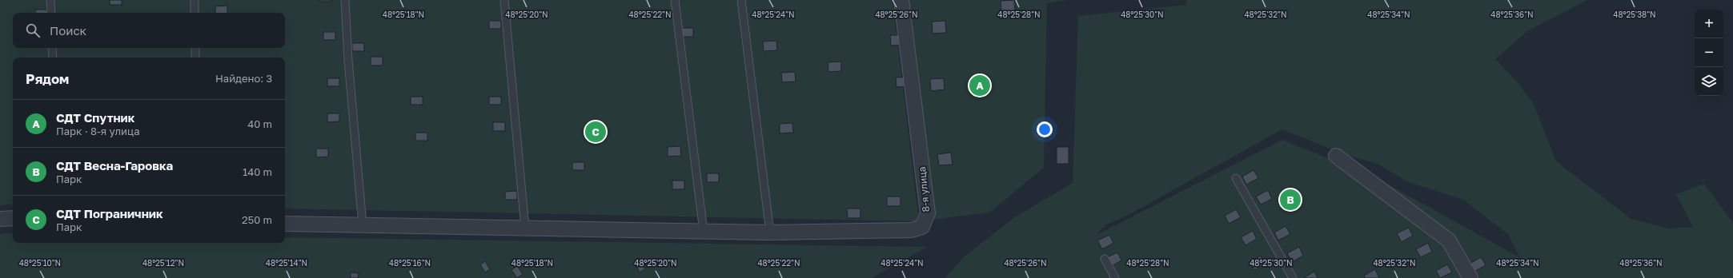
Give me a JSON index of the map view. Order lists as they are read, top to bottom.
{
  "streets": {
    "street": ["8-я улица"]
  },
  "page": {
    "map_buttons": ["+", "−"],
    "search": "Поиск",
    "heading": ["Рядом", "Найдено: 3"],
    "pins": ["A", "C", "B"],
    "list": [
      {
        "mark": "A",
        "name": "СДТ Спутник",
        "note": "Парк · 8-я улица",
        "value": "40 m"
      },
      {
        "mark": "B",
        "name": "СДТ Весна-Гаровка",
        "note": "Парк",
        "value": "140 m"
      },
      {
        "mark": "C",
        "name": "СДТ Пограничник",
        "note": "Парк",
        "value": "250 m"
      }
    ]
  },
  "coordinates": [
    "48°25'18\"N",
    "48°25'20\"N",
    "48°25'22\"N",
    "48°25'24\"N",
    "48°25'28\"N",
    "48°25'30\"N",
    "48°25'32\"N",
    "48°25'34\"N",
    "48°25'38\"N",
    "48°25'26\"N",
    "48°25'36\"N",
    "48°25'10\"N",
    "48°25'12\"N",
    "48°25'14\"N",
    "48°25'16\"N"
  ]
}
